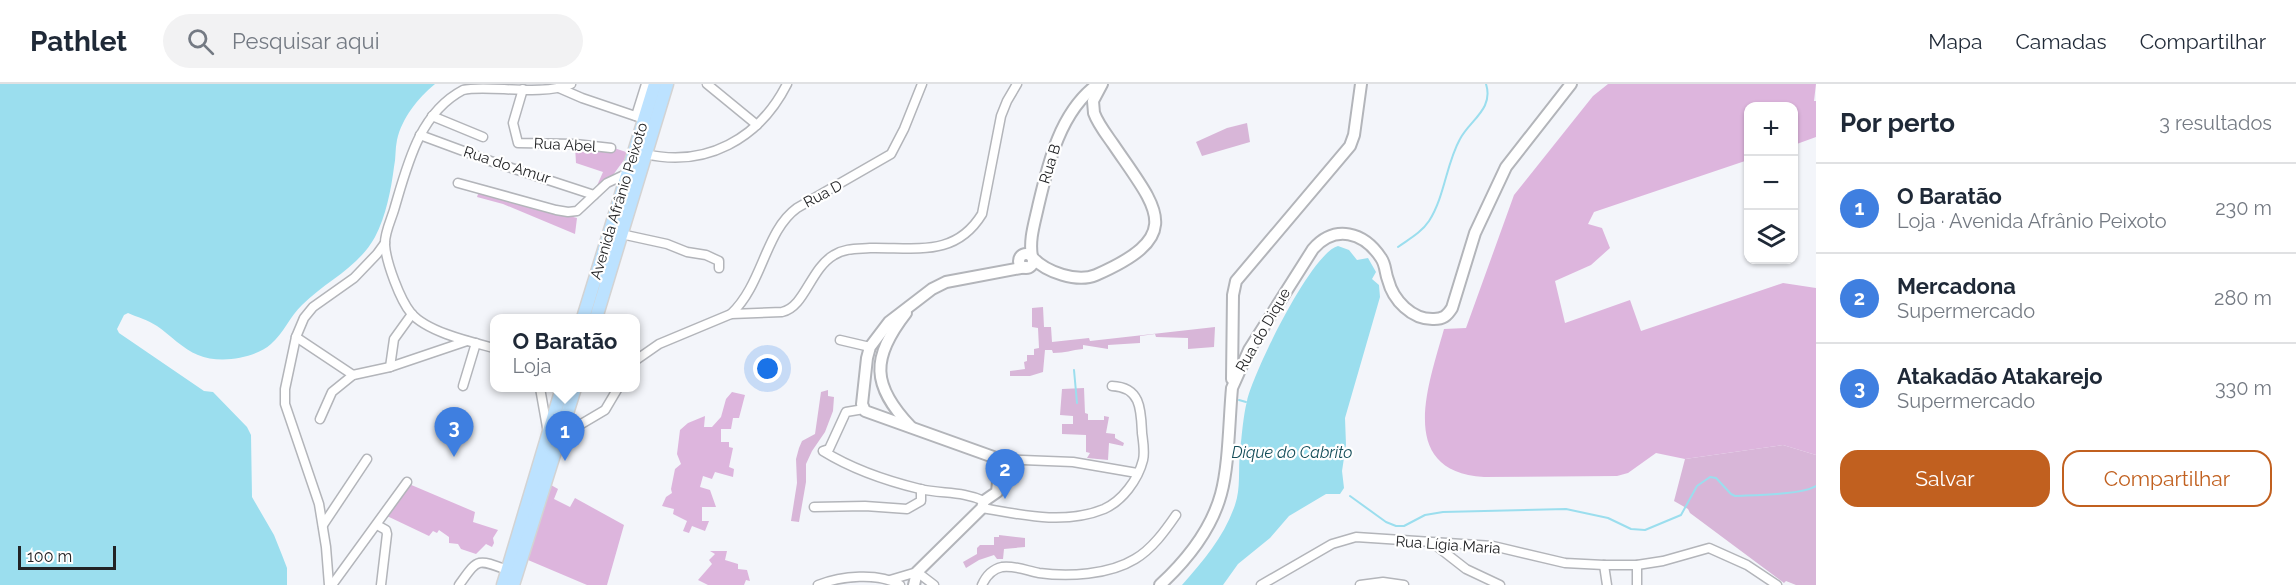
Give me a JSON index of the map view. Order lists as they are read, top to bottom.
{
  "streets": {
    "main road": ["Avenida Afrânio Peixoto"],
    "street": [
      "Rua Abel",
      "Rua B",
      "Rua do Amur",
      "Rua D",
      "Rua do Dique",
      "Rua Lígia Maria"
    ]
  },
  "water": ["Dique do Cabrito"],
  "scale_bar": "100 m",
  "page": {
    "header": "Pathlet",
    "search": "Pesquisar aqui",
    "nav": ["Mapa", "Camadas", "Compartilhar"],
    "heading": ["Por perto", "3 resultados"],
    "map_buttons": ["+", "−"],
    "list": [
      {
        "mark": "1",
        "name": "O Baratão",
        "note": "Loja · Avenida Afrânio Peixoto",
        "value": "230 m"
      },
      {
        "mark": "2",
        "name": "Mercadona",
        "note": "Supermercado",
        "value": "280 m"
      },
      {
        "mark": "3",
        "name": "Atakadão Atakarejo",
        "note": "Supermercado",
        "value": "330 m"
      }
    ],
    "popup": ["O Baratão", "Loja"],
    "pins": ["3", "1", "2"],
    "buttons": ["Salvar", "Compartilhar"],
    "scale": "100 m"
  }
}
